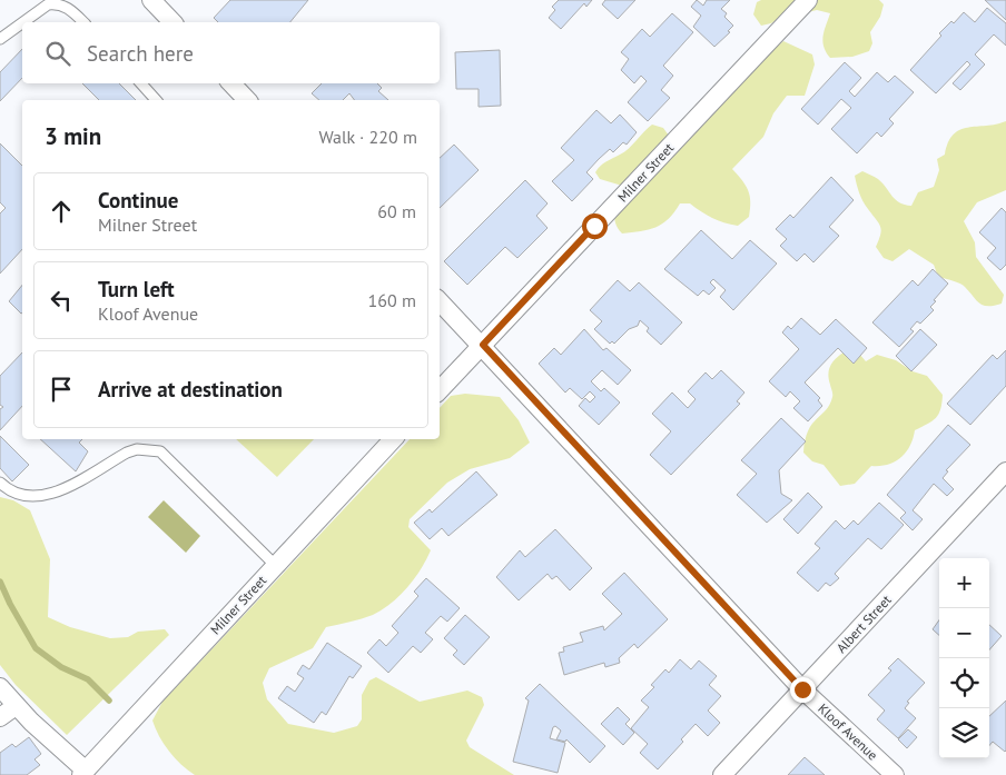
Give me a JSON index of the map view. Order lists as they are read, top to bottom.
{
  "streets": {
    "street": ["Milner Street", "Albert Street", "Kloof Avenue"]
  },
  "crossings": [
    ["Milner Street", "Kloof Avenue"],
    ["Albert Street", "Kloof Avenue"]
  ],
  "page": {
    "search": "Search here",
    "heading": ["3 min", "Walk · 220 m"],
    "list": [
      ["Continue", "Milner Street", "60 m"],
      ["Turn left", "Kloof Avenue", "160 m"],
      "Arrive at destination"
    ],
    "map_buttons": ["+", "−"]
  }
}
